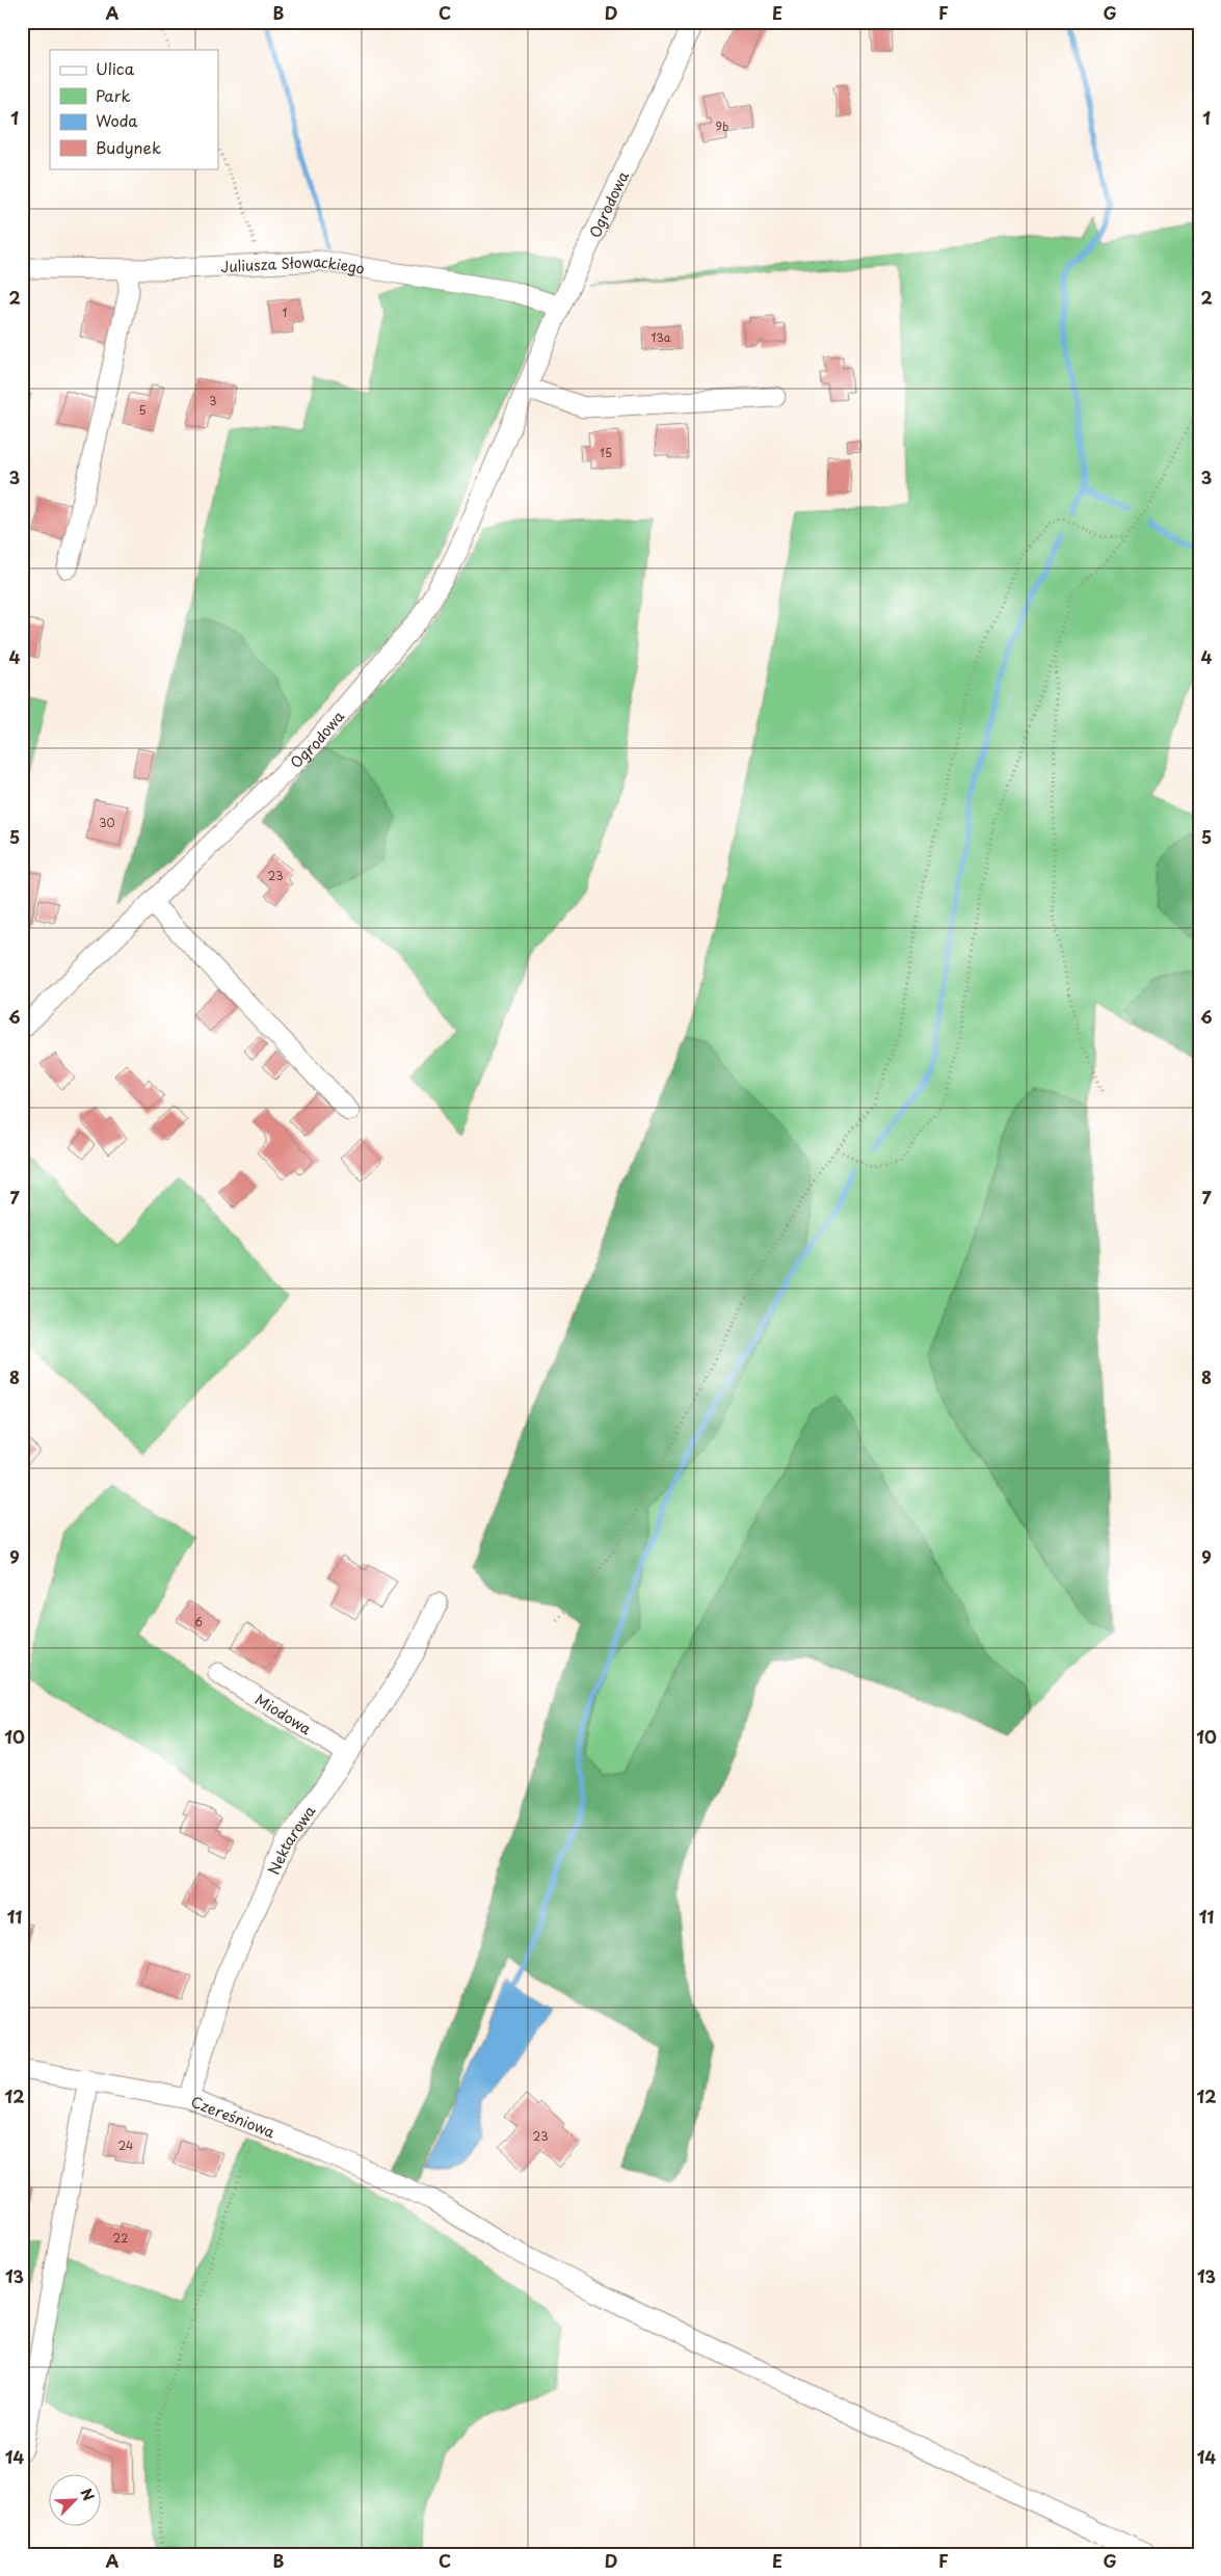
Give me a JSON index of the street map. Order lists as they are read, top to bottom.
{
  "streets": {
    "street": [
      "Ogrodowa",
      "Juliusza Słowackiego",
      "Miodowa",
      "Nektarowa",
      "Czereśniowa"
    ]
  },
  "crossings": [
    ["Ogrodowa", "Juliusza Słowackiego"],
    ["Miodowa", "Nektarowa"],
    ["Nektarowa", "Czereśniowa"]
  ],
  "house_numbers": [
    "9b",
    "1",
    "13a",
    "3",
    "5",
    "15",
    "30",
    "23",
    "6",
    "23",
    "24",
    "22"
  ],
  "legend": [
    "Ulica",
    "Park",
    "Woda",
    "Budynek"
  ],
  "north": "top right",
  "grid": {
    "columns": [
      "A",
      "B",
      "C",
      "D",
      "E",
      "F",
      "G"
    ],
    "rows": [
      "1",
      "2",
      "3",
      "4",
      "5",
      "6",
      "7",
      "8",
      "9",
      "10",
      "11",
      "12",
      "13",
      "14"
    ]
  }
}
